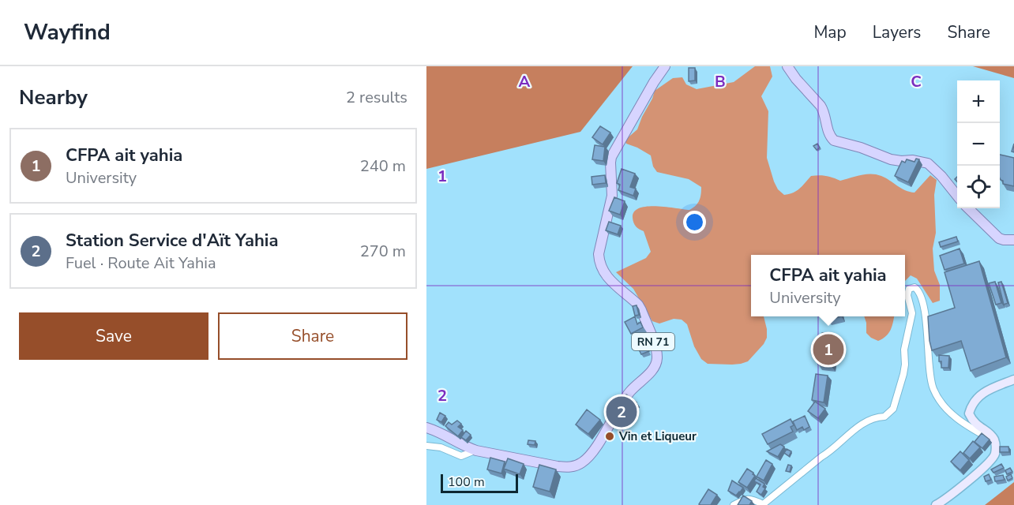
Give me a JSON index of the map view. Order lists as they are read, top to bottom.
{
  "streets": {
    "main road": ["RN 71"]
  },
  "places": ["Vin et Liqueur"],
  "scale_bar": "100 m",
  "page": {
    "header": "Wayfind",
    "nav": ["Map", "Layers", "Share"],
    "heading": ["Nearby", "2 results"],
    "map_buttons": ["+", "−"],
    "list": [
      {
        "mark": "1",
        "name": "CFPA ait yahia",
        "note": "University",
        "value": "240 m"
      },
      {
        "mark": "2",
        "name": "Station Service d'Aït Yahia",
        "note": "Fuel · Route Ait Yahia",
        "value": "270 m"
      }
    ],
    "popup": ["CFPA ait yahia", "University"],
    "buttons": ["Save", "Share"],
    "pins": ["1", "2"],
    "scale": "100 m"
  },
  "grid": {
    "columns": ["A", "B", "C"],
    "rows": ["1", "2"]
  }
}
